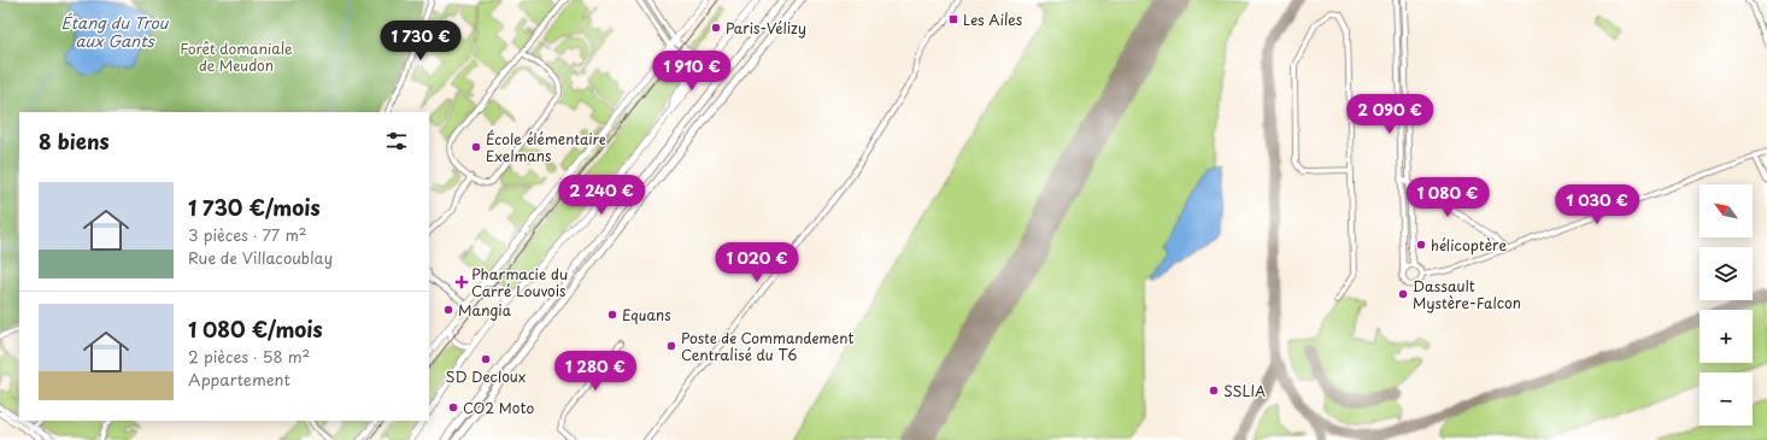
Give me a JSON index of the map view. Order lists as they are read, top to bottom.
{
  "water": ["Étang du Trou aux Gants"],
  "parks": ["Forêt domaniale de Meudon"],
  "places": {
    "transit": ["Les Ailes"],
    "other": [
      "Paris-Vélizy",
      "École élémentaire Exelmans",
      "hélicoptère",
      "Dassault Mystère-Falcon",
      "Mangia",
      "Equans",
      "Poste de Commandement Centralisé du T6",
      "SD Decloux",
      "SSLIA",
      "CO2 Moto"
    ],
    "health": ["Pharmacie du Carré Louvois"]
  },
  "north": "top left",
  "page": {
    "price": [
      "1 730 €",
      "1 910 €",
      "2 090 €",
      "2 240 €",
      "1 080 €",
      "1 030 €",
      "1 020 €",
      "1 280 €"
    ],
    "heading": "8 biens",
    "list": [
      {
        "name": "1 730 €/mois",
        "note": "3 pièces · 77 m² · Rue de Villacoublay"
      },
      {
        "name": "1 080 €/mois",
        "note": "2 pièces · 58 m² · Appartement"
      }
    ],
    "map_buttons": ["+", "−"]
  }
}
